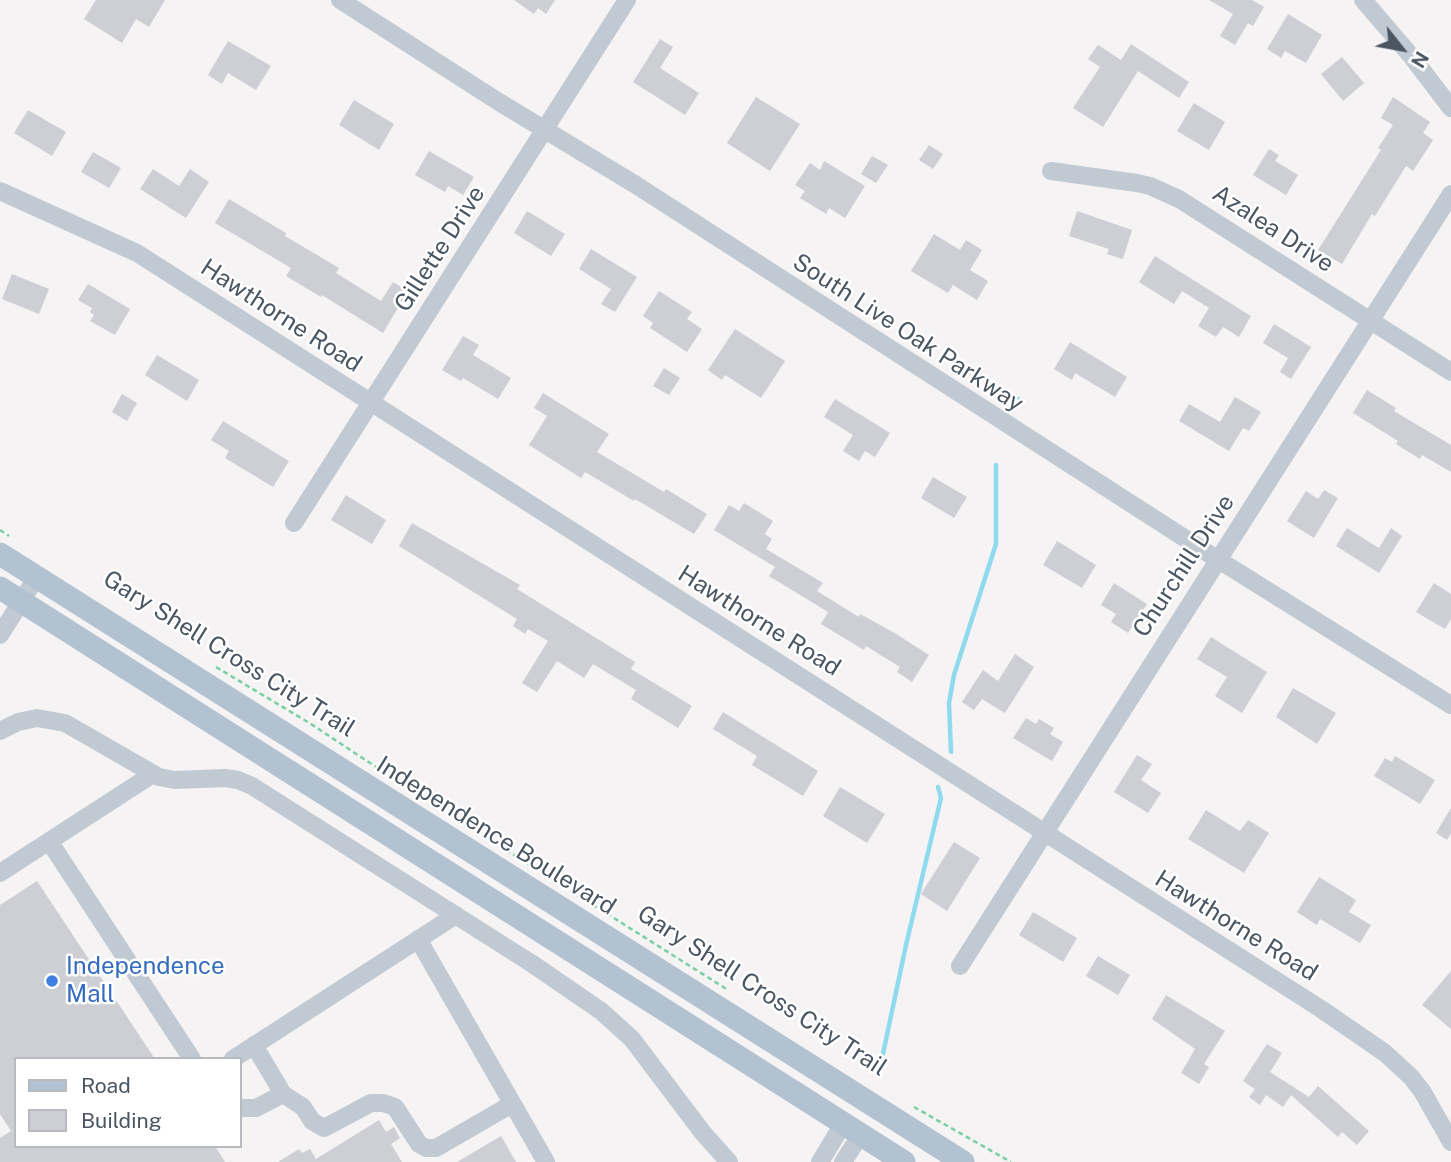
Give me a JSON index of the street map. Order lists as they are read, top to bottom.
{
  "streets": {
    "main road": ["Independence Boulevard"],
    "street": [
      "Azalea Drive",
      "Gillette Drive",
      "Hawthorne Road",
      "South Live Oak Parkway",
      "Churchill Drive"
    ],
    "path": ["Gary Shell Cross City Trail"]
  },
  "crossings": [
    ["Azalea Drive", "Churchill Drive"],
    ["Gillette Drive", "Hawthorne Road"],
    ["Gillette Drive", "South Live Oak Parkway"],
    ["Hawthorne Road", "Churchill Drive"],
    ["South Live Oak Parkway", "Churchill Drive"]
  ],
  "places": ["Independence Mall"],
  "legend": ["Road", "Building"],
  "north": "bottom right"
}
